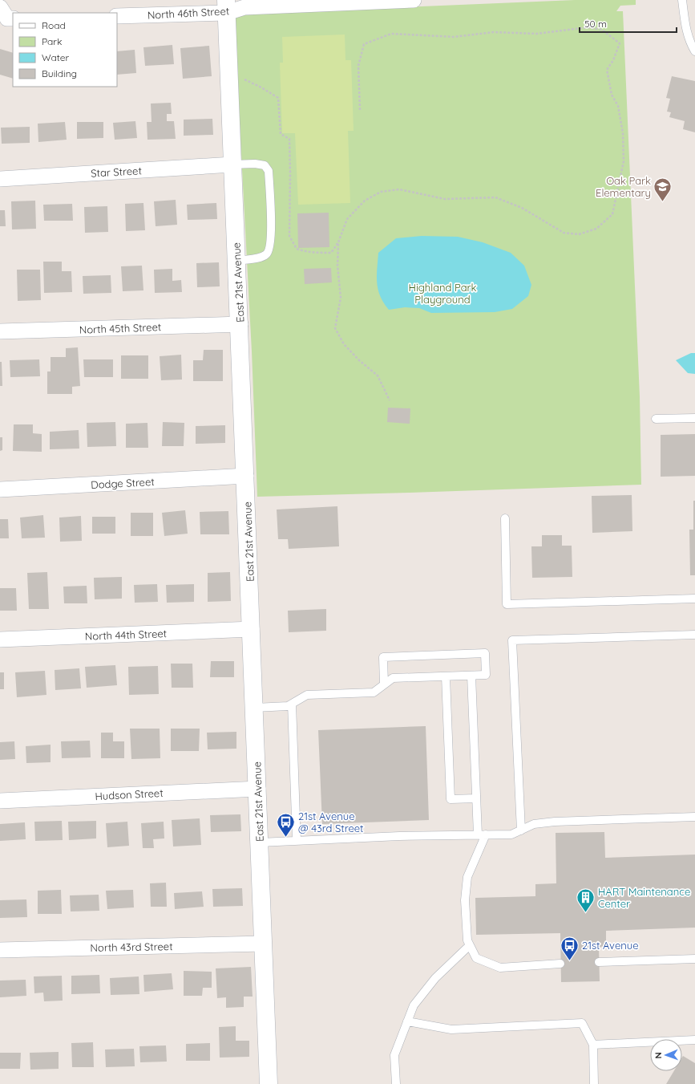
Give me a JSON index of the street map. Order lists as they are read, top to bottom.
{
  "streets": {
    "street": [
      "North 46th Street",
      "Star Street",
      "East 21st Avenue",
      "North 45th Street",
      "Dodge Street",
      "North 44th Street",
      "Hudson Street",
      "North 43rd Street"
    ]
  },
  "crossings": [
    ["North 46th Street", "East 21st Avenue"],
    ["Star Street", "East 21st Avenue"],
    ["East 21st Avenue", "North 45th Street"],
    ["East 21st Avenue", "Dodge Street"],
    ["East 21st Avenue", "North 44th Street"],
    ["East 21st Avenue", "Hudson Street"],
    ["East 21st Avenue", "North 43rd Street"]
  ],
  "parks": ["Highland Park Playground"],
  "places": {
    "school or university": ["Oak Park Elementary"],
    "bus stop": ["21st Avenue @ 43rd Street", "21st Avenue"],
    "building": ["HART Maintenance Center"]
  },
  "legend": [
    "Road",
    "Park",
    "Water",
    "Building"
  ],
  "scale_bar": "50 m",
  "north": "left"
}
